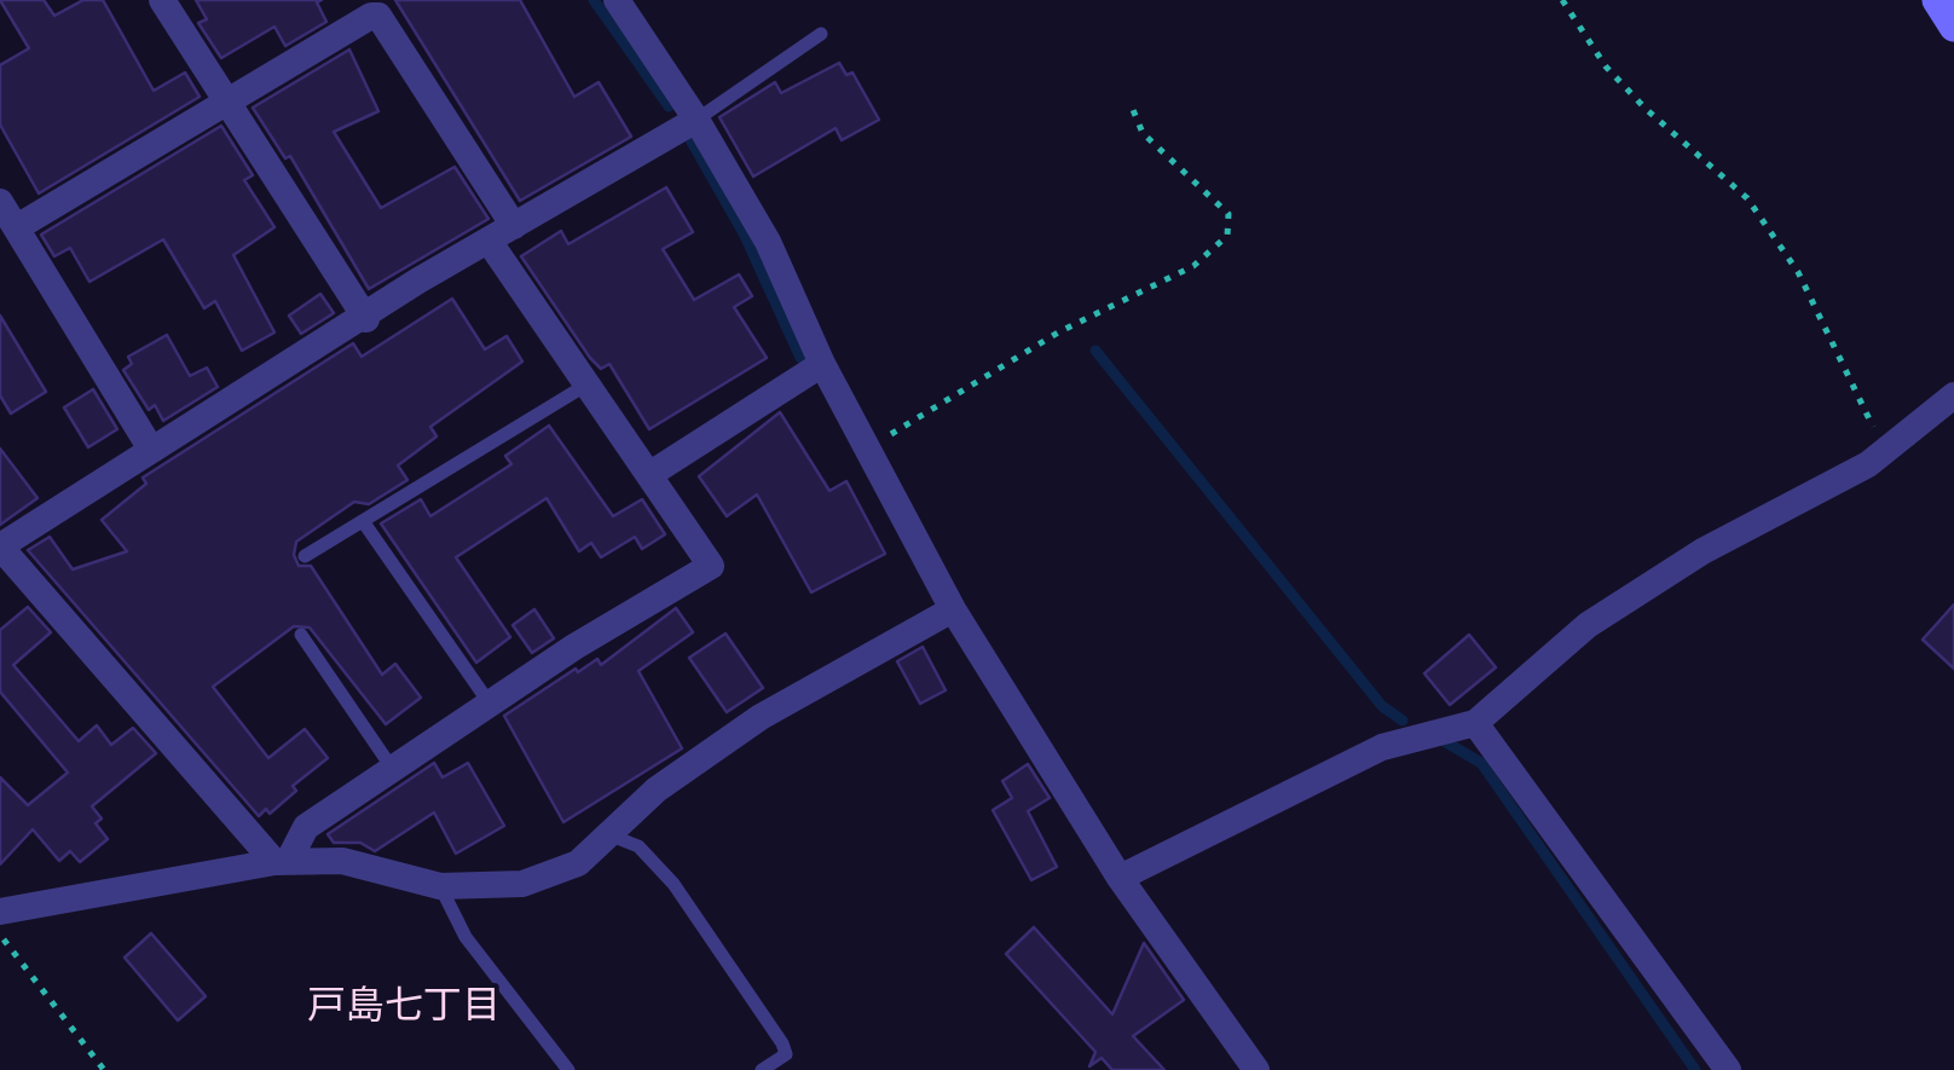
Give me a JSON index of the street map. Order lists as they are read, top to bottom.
{
  "districts": ["戸島七丁目"]
}
